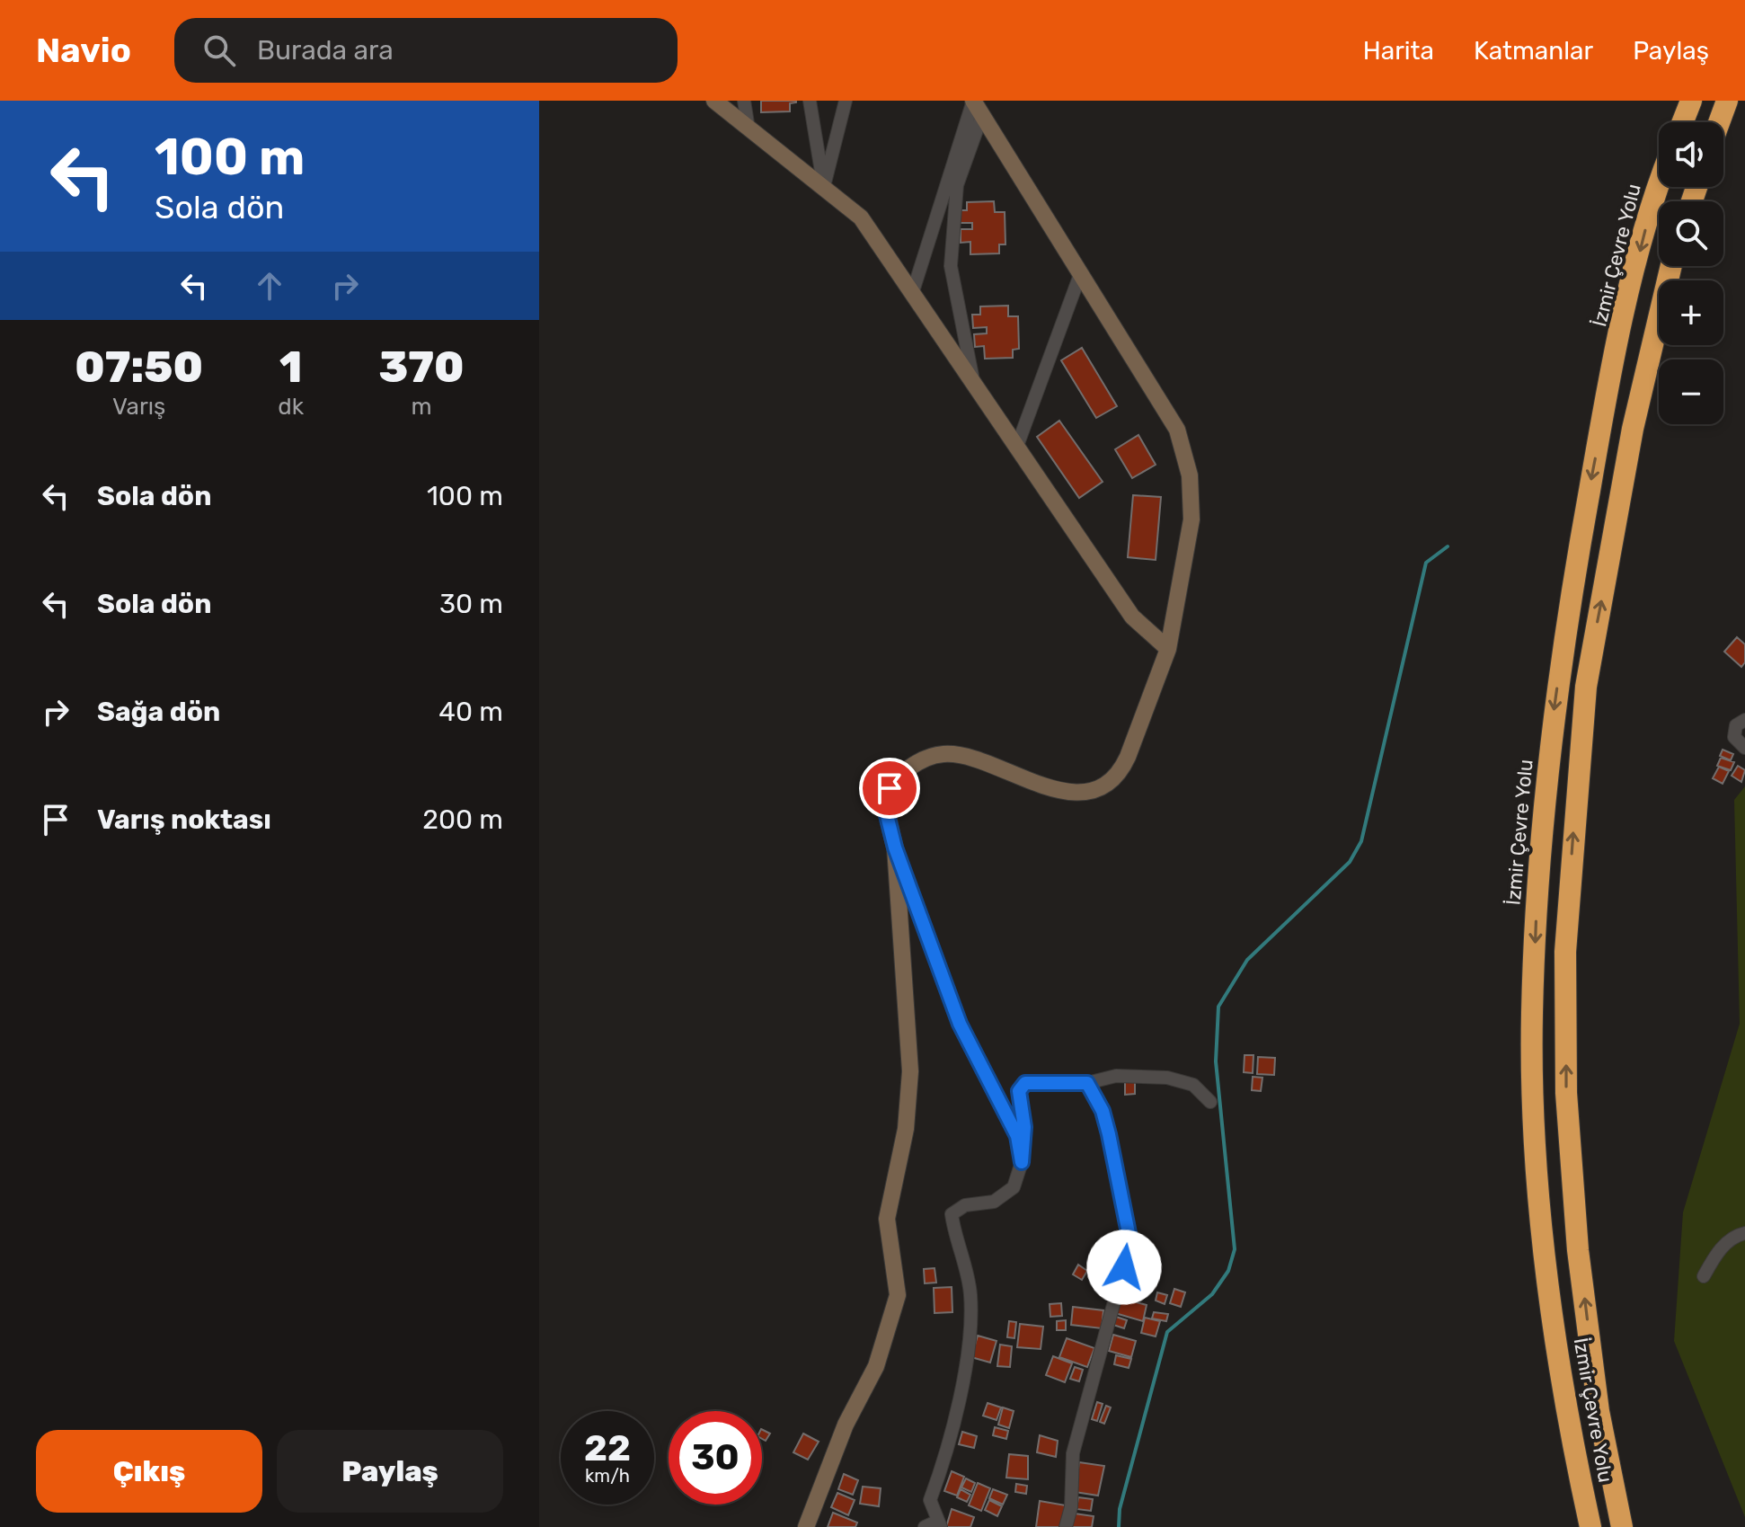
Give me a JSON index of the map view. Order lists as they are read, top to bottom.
{
  "streets": {
    "highway": ["İzmir Çevre Yolu"]
  },
  "page": {
    "header": "Navio",
    "search": "Burada ara",
    "nav": ["Harita", "Katmanlar", "Paylaş"],
    "turn": ["100 m", "Sola dön"],
    "map_buttons": ["+", "−"],
    "eta": [
      "07:50",
      "Varış",
      "1",
      "dk",
      "370",
      "m"
    ],
    "list": [
      {
        "name": "Sola dön",
        "value": "100 m"
      },
      {
        "name": "Sola dön",
        "value": "30 m"
      },
      {
        "name": "Sağa dön",
        "value": "40 m"
      },
      {
        "name": "Varış noktası",
        "value": "200 m"
      }
    ],
    "speed": "22 km/h",
    "limit": "30",
    "buttons": ["Çıkış", "Paylaş"]
  }
}
